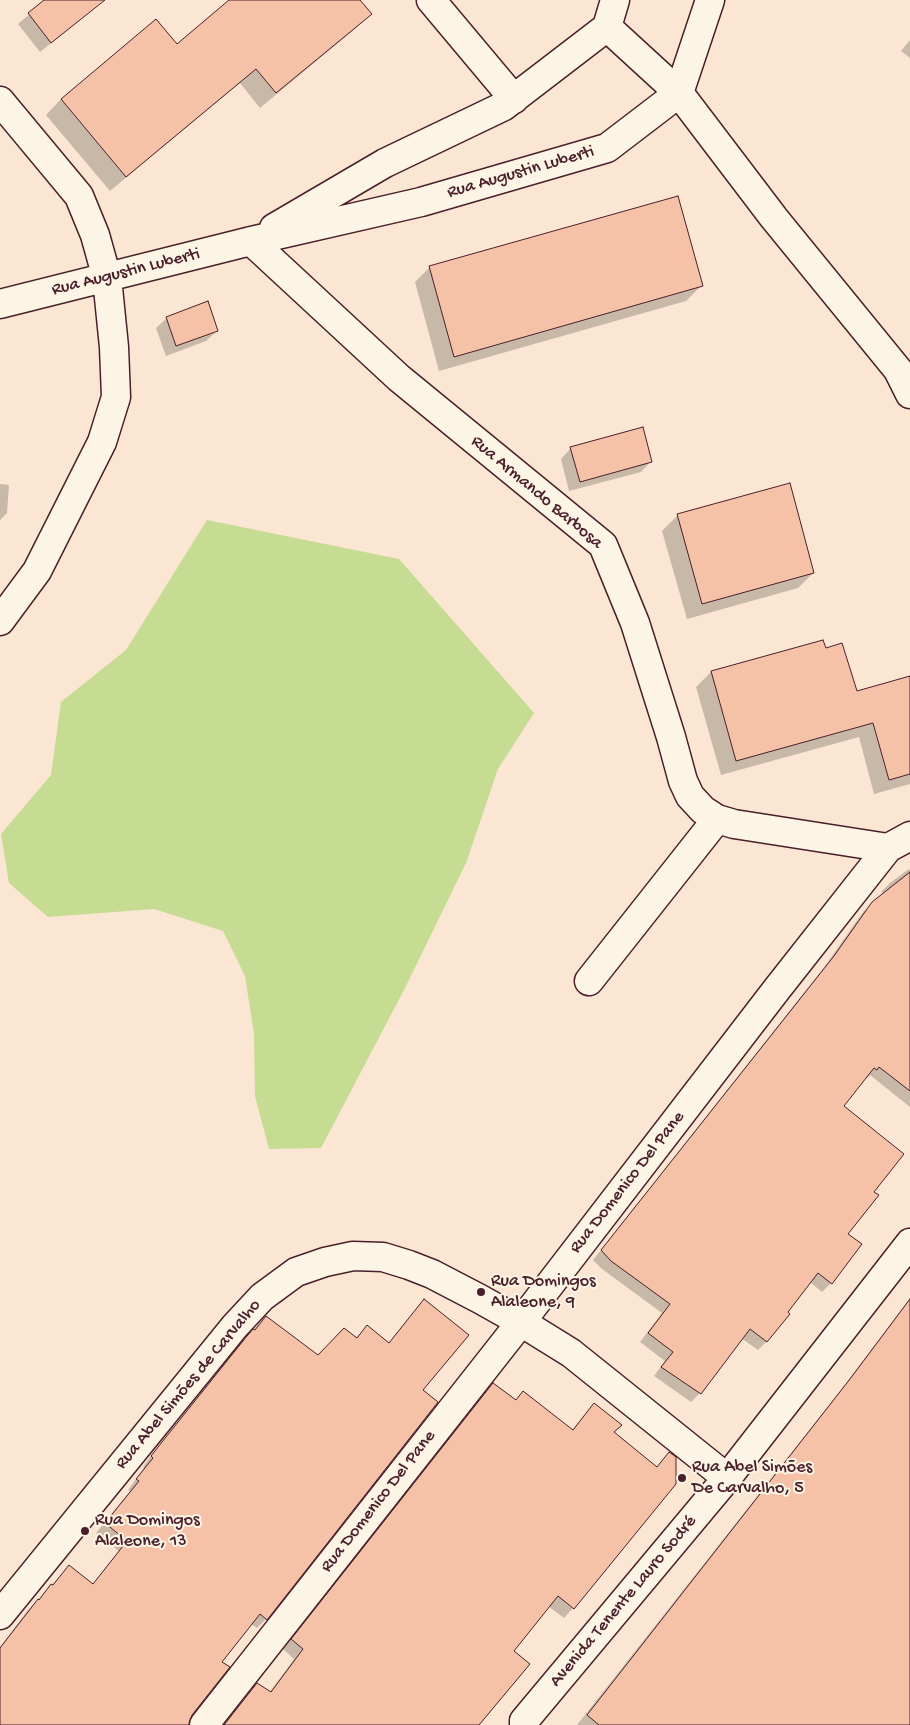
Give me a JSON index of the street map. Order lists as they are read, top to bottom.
{
  "streets": {
    "street": [
      "Rua Augustin Luberti",
      "Rua Armando Barbosa",
      "Rua Domenico Del Pane",
      "Rua Abel Simões de Carvalho",
      "Avenida Tenente Lauro Sodré"
    ]
  },
  "crossings": [
    ["Rua Augustin Luberti", "Rua Armando Barbosa"],
    ["Rua Armando Barbosa", "Rua Domenico Del Pane"],
    ["Rua Domenico Del Pane", "Rua Abel Simões de Carvalho"],
    ["Rua Abel Simões de Carvalho", "Avenida Tenente Lauro Sodré"]
  ],
  "places": ["Rua Domingos Alaleone, 9", "Rua Abel Simões De Carvalho, 5", "Rua Domingos Alaleone, 13"]
}
